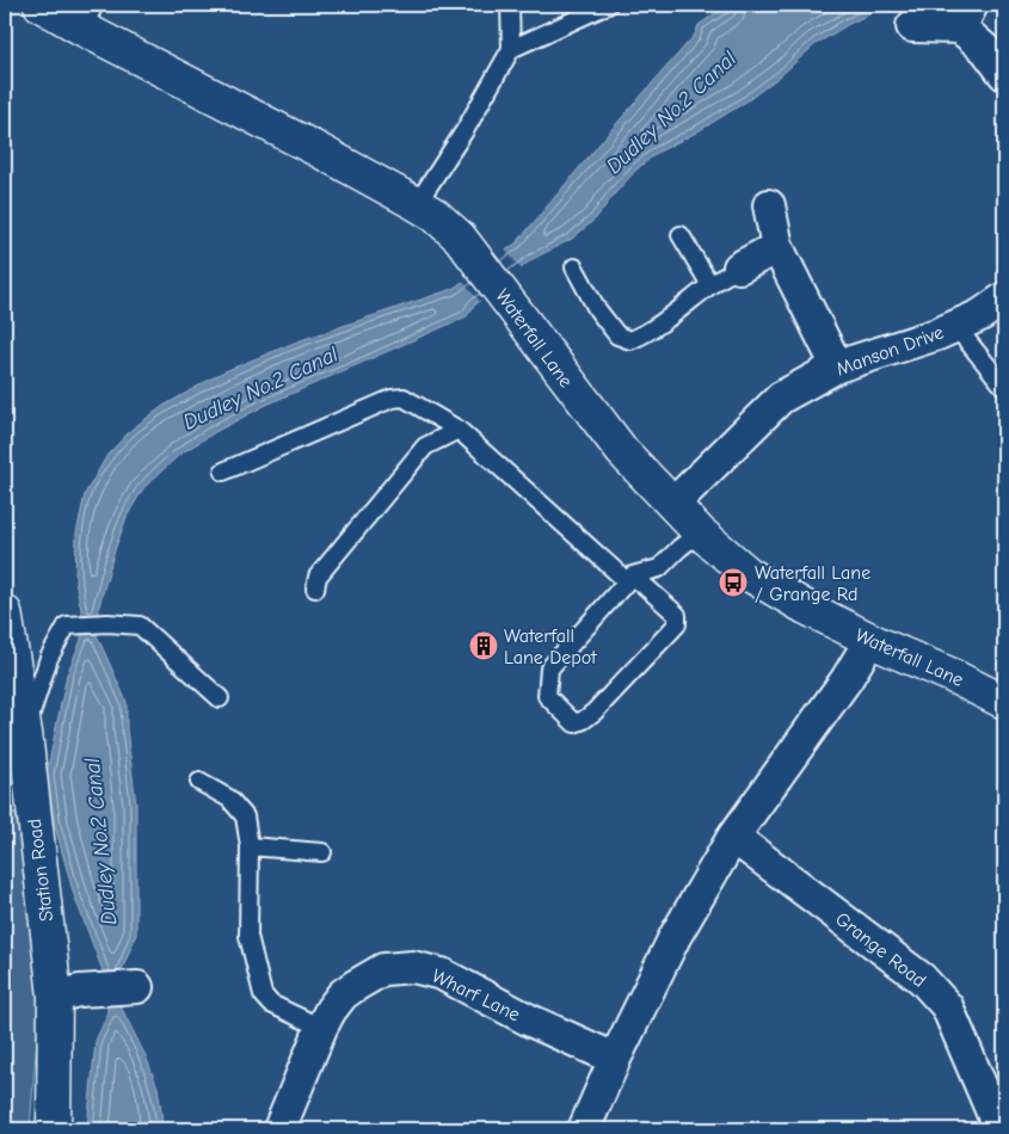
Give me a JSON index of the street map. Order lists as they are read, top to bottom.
{
  "streets": {
    "street": [
      "Waterfall Lane",
      "Manson Drive",
      "Station Road",
      "Grange Road",
      "Wharf Lane"
    ]
  },
  "crossings": [
    ["Waterfall Lane", "Manson Drive"]
  ],
  "water": ["Dudley No.2 Canal"],
  "places": {
    "bus stop": ["Waterfall Lane / Grange Rd"],
    "building": ["Waterfall Lane Depot"]
  }
}
